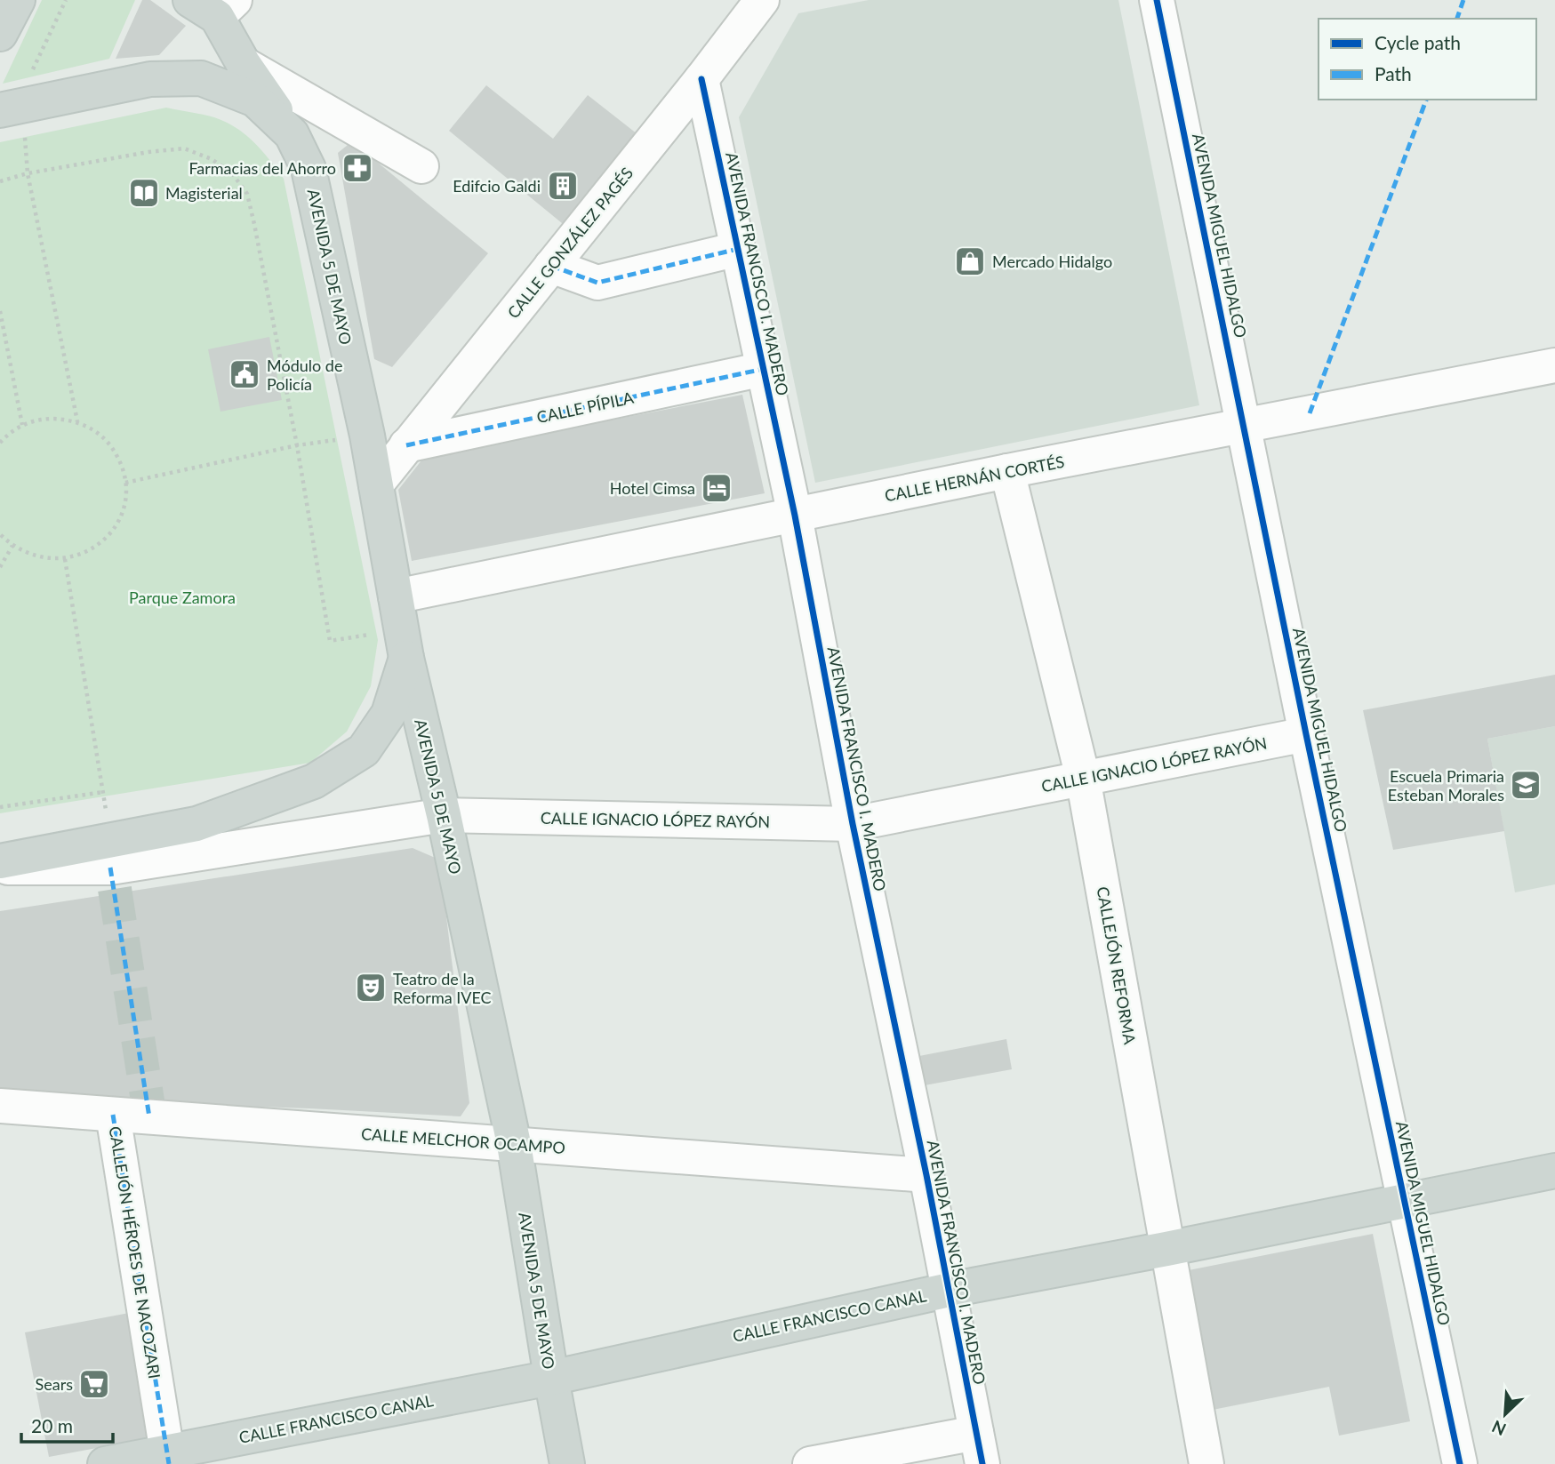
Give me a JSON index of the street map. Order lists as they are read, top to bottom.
{
  "streets": {
    "main road": ["AVENIDA 5 DE MAYO", "CALLE IGNACIO LÓPEZ RAYÓN", "CALLE FRANCISCO CANAL"],
    "street": [
      "AVENIDA MIGUEL HIDALGO",
      "CALLE GONZÁLEZ PAGÉS",
      "AVENIDA FRANCISCO I. MADERO",
      "CALLE PÍPILA",
      "CALLE HERNÁN CORTÉS",
      "CALLEJÓN REFORMA",
      "CALLE MELCHOR OCAMPO",
      "CALLEJÓN HÉROES DE NACOZARI"
    ]
  },
  "crossings": [
    ["AVENIDA MIGUEL HIDALGO", "CALLE HERNÁN CORTÉS"],
    ["AVENIDA MIGUEL HIDALGO", "CALLE IGNACIO LÓPEZ RAYÓN"],
    ["AVENIDA MIGUEL HIDALGO", "CALLE FRANCISCO CANAL"],
    ["CALLE GONZÁLEZ PAGÉS", "AVENIDA 5 DE MAYO"],
    ["CALLE GONZÁLEZ PAGÉS", "AVENIDA FRANCISCO I. MADERO"],
    ["CALLE GONZÁLEZ PAGÉS", "CALLE PÍPILA"],
    ["AVENIDA 5 DE MAYO", "CALLE HERNÁN CORTÉS"],
    ["AVENIDA 5 DE MAYO", "CALLE IGNACIO LÓPEZ RAYÓN"],
    ["AVENIDA 5 DE MAYO", "CALLE MELCHOR OCAMPO"],
    ["AVENIDA 5 DE MAYO", "CALLE FRANCISCO CANAL"],
    ["AVENIDA FRANCISCO I. MADERO", "CALLE PÍPILA"],
    ["AVENIDA FRANCISCO I. MADERO", "CALLE HERNÁN CORTÉS"],
    ["AVENIDA FRANCISCO I. MADERO", "CALLE IGNACIO LÓPEZ RAYÓN"],
    ["AVENIDA FRANCISCO I. MADERO", "CALLE MELCHOR OCAMPO"],
    ["AVENIDA FRANCISCO I. MADERO", "CALLE FRANCISCO CANAL"],
    ["CALLE HERNÁN CORTÉS", "CALLEJÓN REFORMA"],
    ["CALLE IGNACIO LÓPEZ RAYÓN", "CALLEJÓN REFORMA"],
    ["CALLEJÓN REFORMA", "CALLE FRANCISCO CANAL"],
    ["CALLE MELCHOR OCAMPO", "CALLEJÓN HÉROES DE NACOZARI"],
    ["CALLEJÓN HÉROES DE NACOZARI", "CALLE FRANCISCO CANAL"]
  ],
  "parks": ["Parque Zamora"],
  "places": {
    "pharmacy": ["Farmacias del Ahorro"],
    "building": ["Edifcio Galdi"],
    "library": ["Magisterial"],
    "shop": ["Mercado Hidalgo"],
    "public building": ["Módulo de Policía"],
    "hotel": ["Hotel Cimsa"],
    "school or university": ["Escuela Primaria Esteban Morales"],
    "theatre": ["Teatro de la Reforma IVEC"],
    "supermarket": ["Sears"]
  },
  "legend": ["Cycle path", "Path"],
  "scale_bar": "20 m",
  "north": "bottom left"
}
